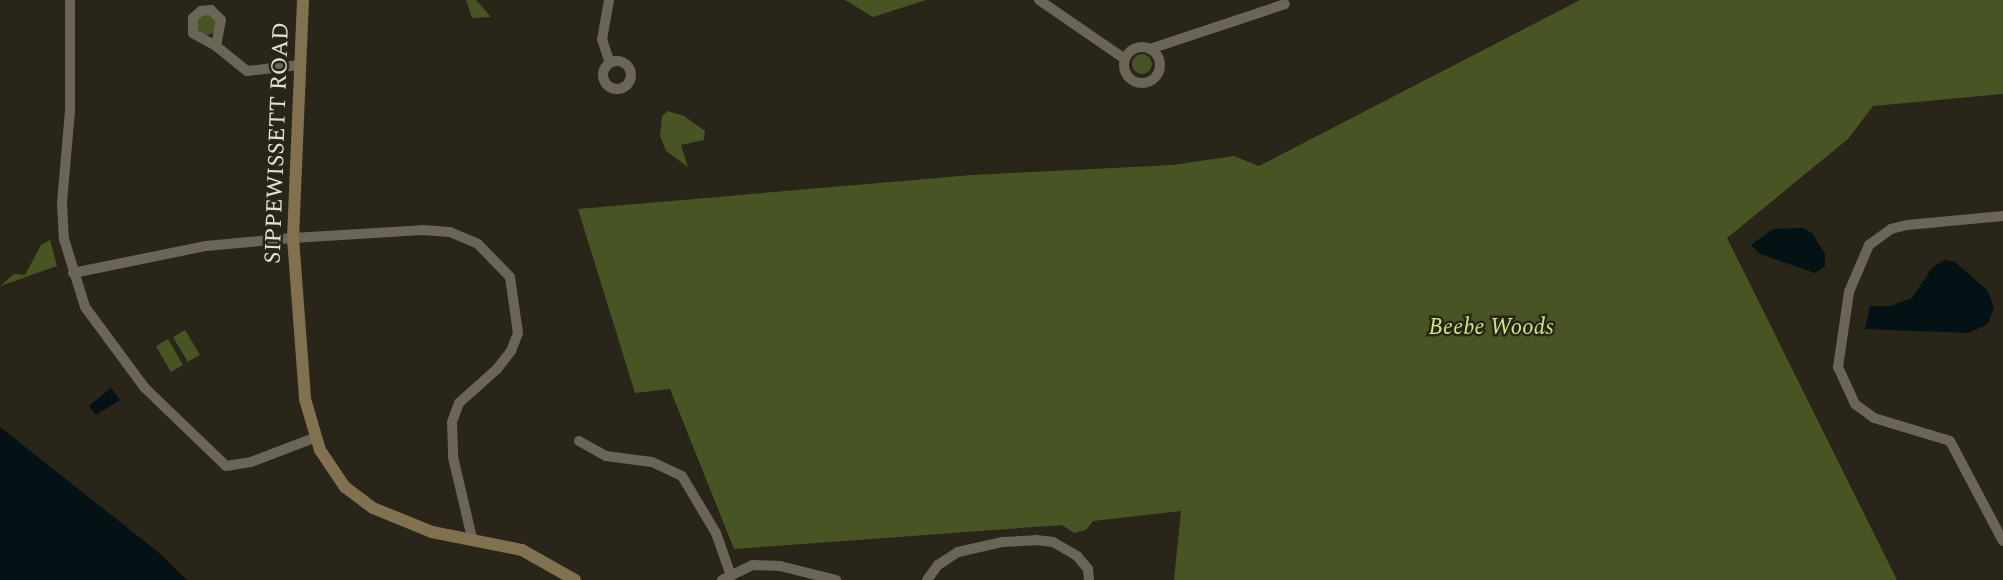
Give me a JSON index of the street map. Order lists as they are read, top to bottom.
{
  "streets": {
    "main road": ["SIPPEWISSETT ROAD"]
  },
  "parks": ["Beebe Woods"]
}
